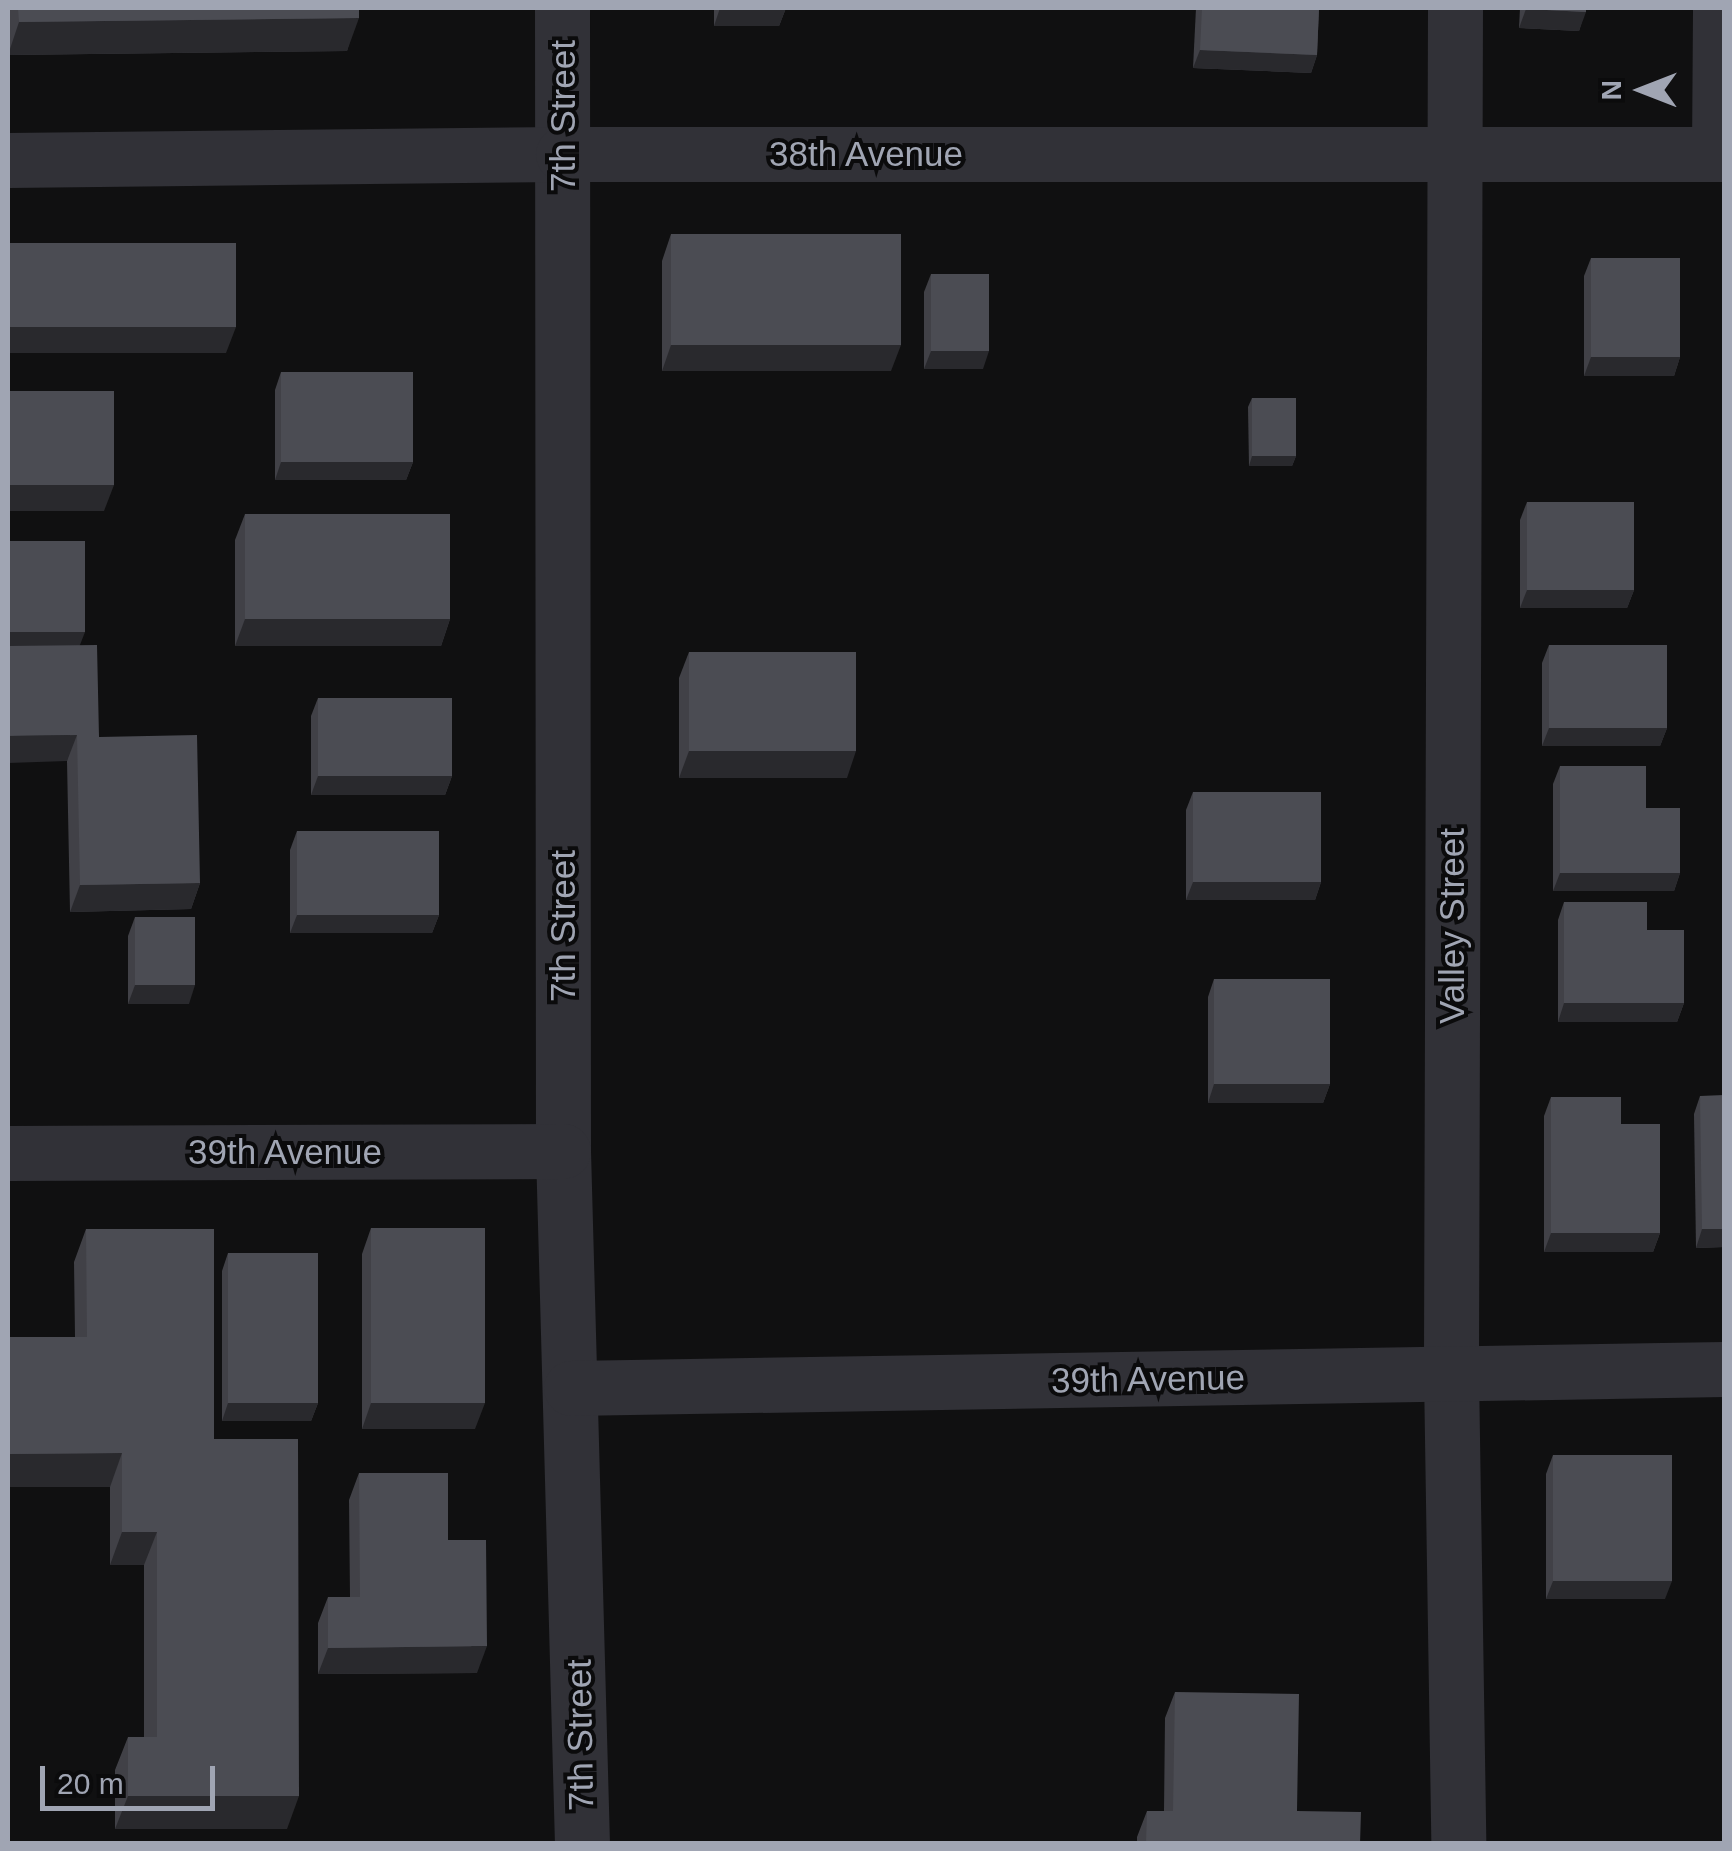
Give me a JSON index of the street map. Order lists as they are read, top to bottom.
{
  "streets": {
    "street": [
      "7th Street",
      "38th Avenue",
      "Valley Street",
      "39th Avenue"
    ]
  },
  "crossings": [
    ["7th Street", "38th Avenue"],
    ["7th Street", "39th Avenue"],
    ["38th Avenue", "Valley Street"],
    ["Valley Street", "39th Avenue"]
  ],
  "scale_bar": "20 m",
  "north": "left"
}
